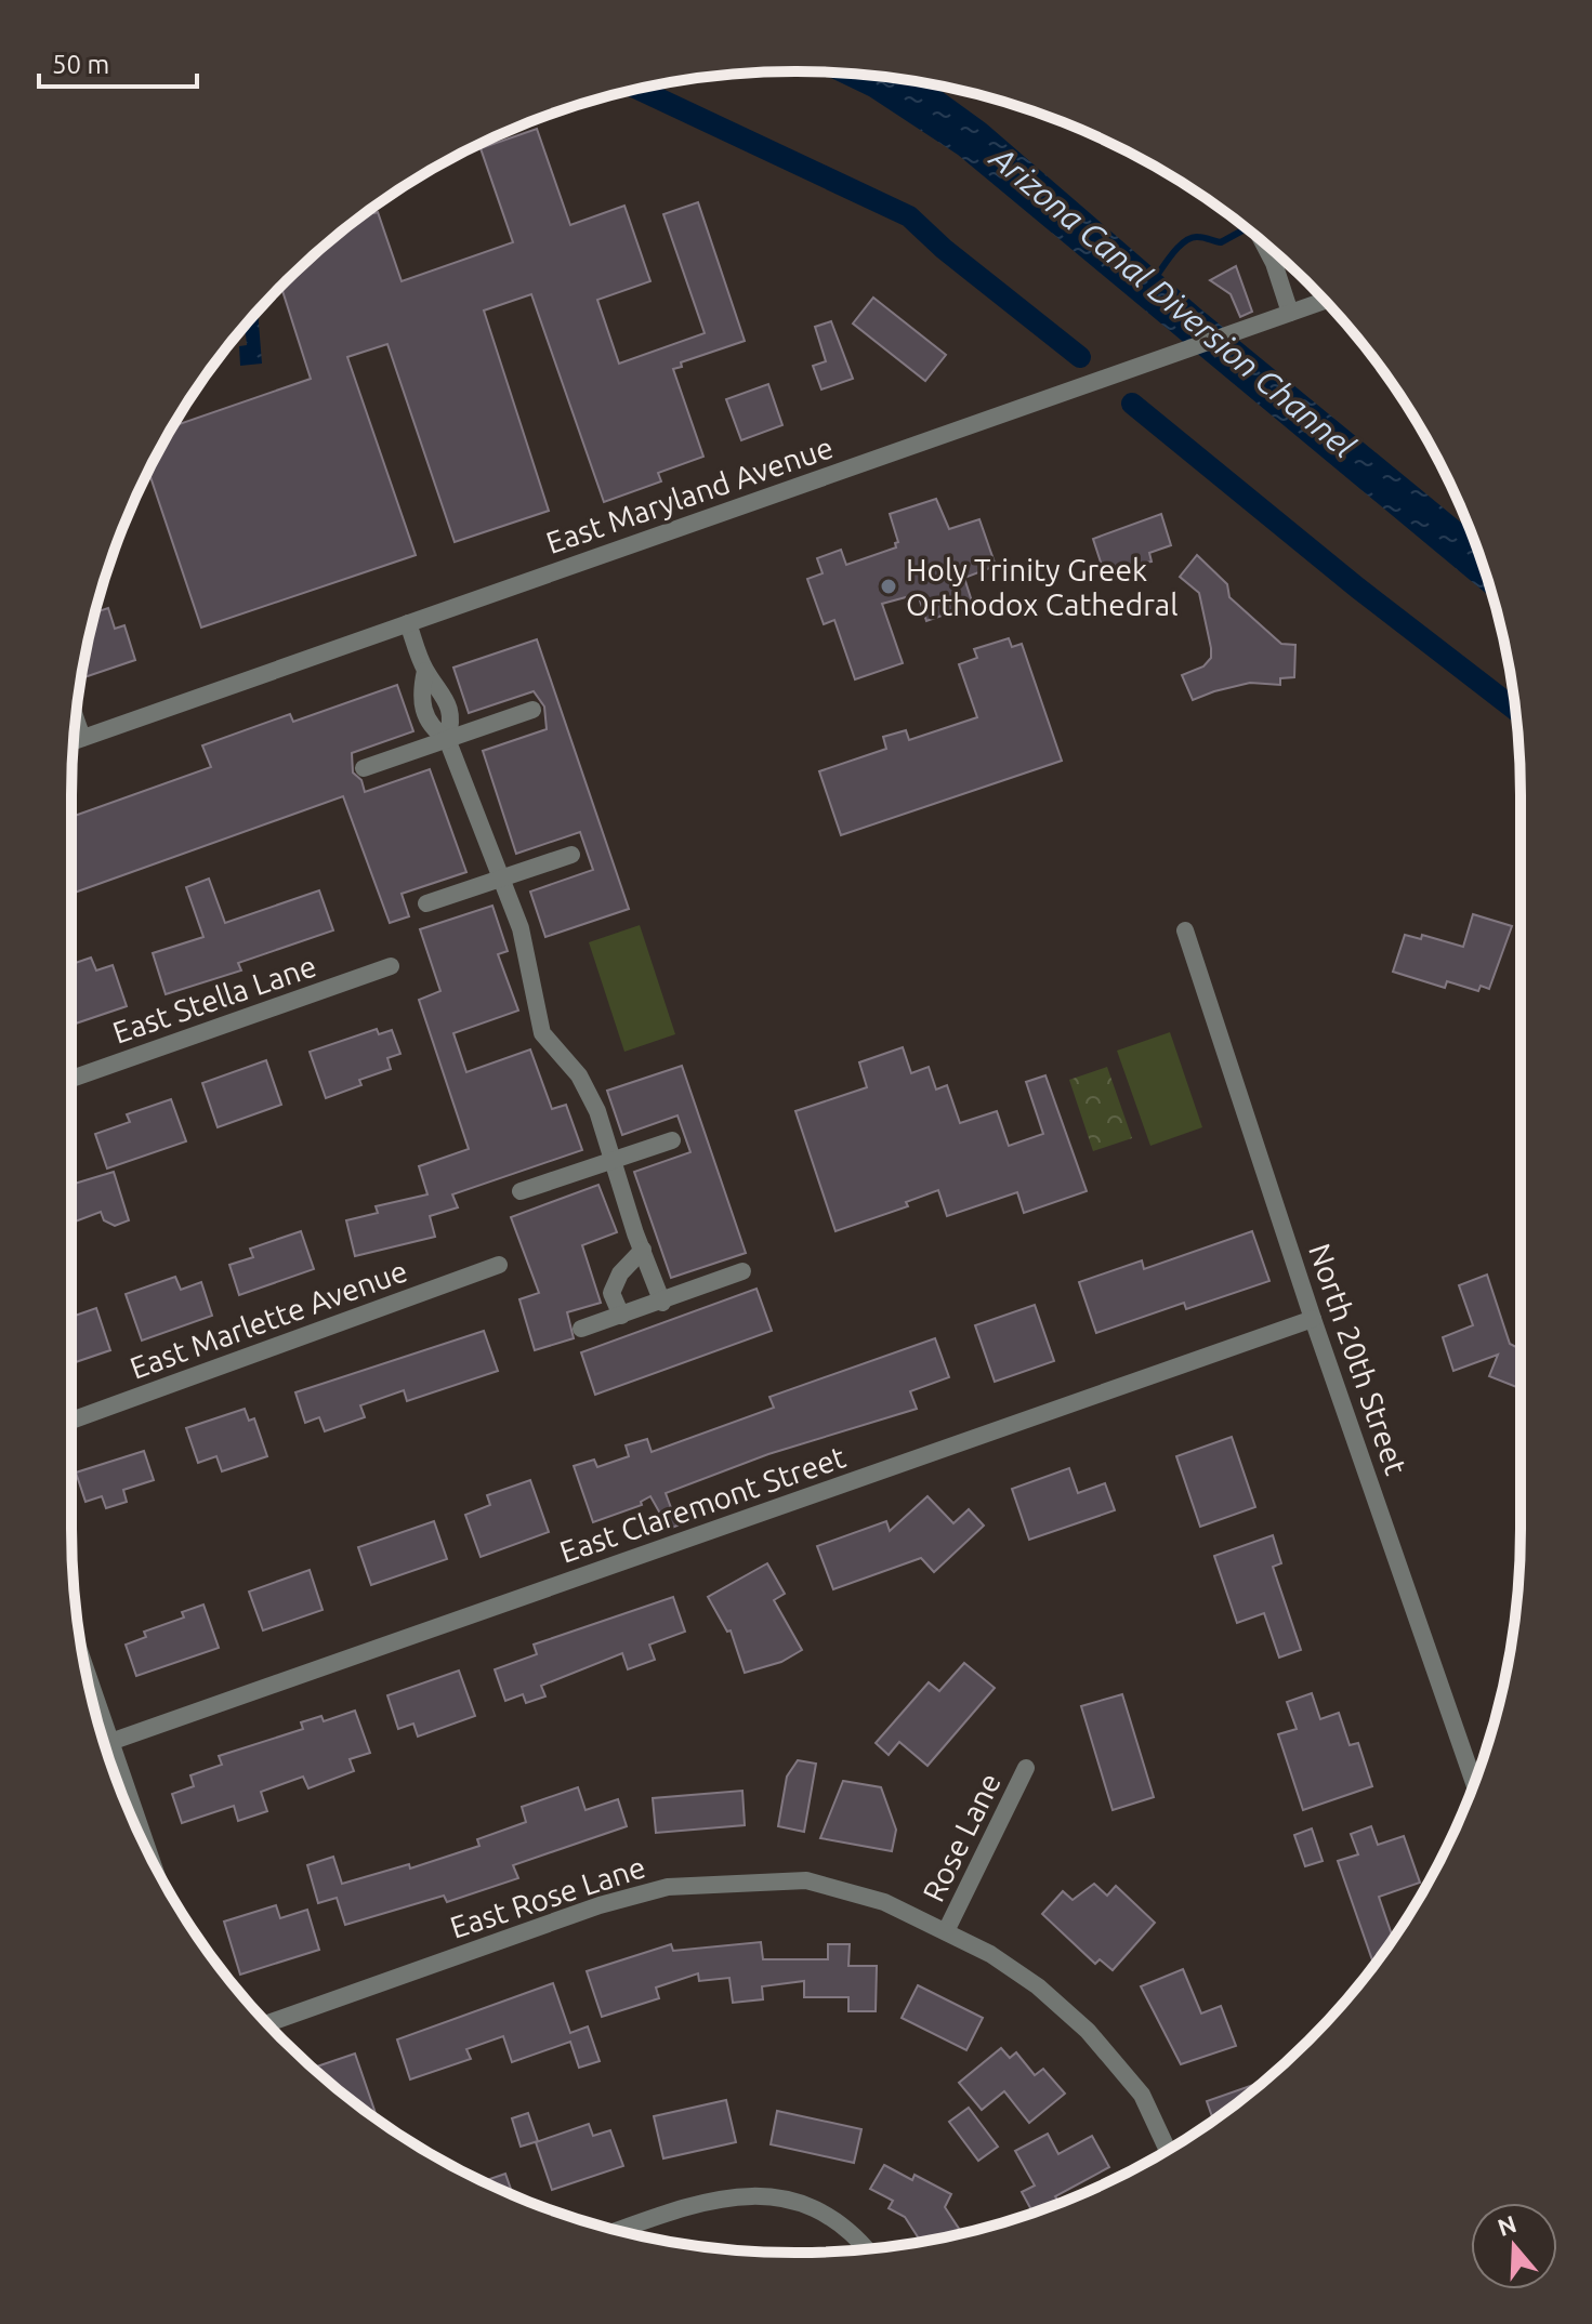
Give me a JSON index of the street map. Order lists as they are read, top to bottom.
{
  "streets": {
    "street": [
      "East Maryland Avenue",
      "East Stella Lane",
      "East Marlette Avenue",
      "North 20th Street",
      "East Claremont Street",
      "Rose Lane",
      "East Rose Lane"
    ]
  },
  "crossings": [
    ["North 20th Street", "East Claremont Street"],
    ["Rose Lane", "East Rose Lane"]
  ],
  "water": ["Arizona Canal Diversion Channel"],
  "places": ["Holy Trinity Greek Orthodox Cathedral"],
  "scale_bar": "50 m",
  "north": "top"
}
